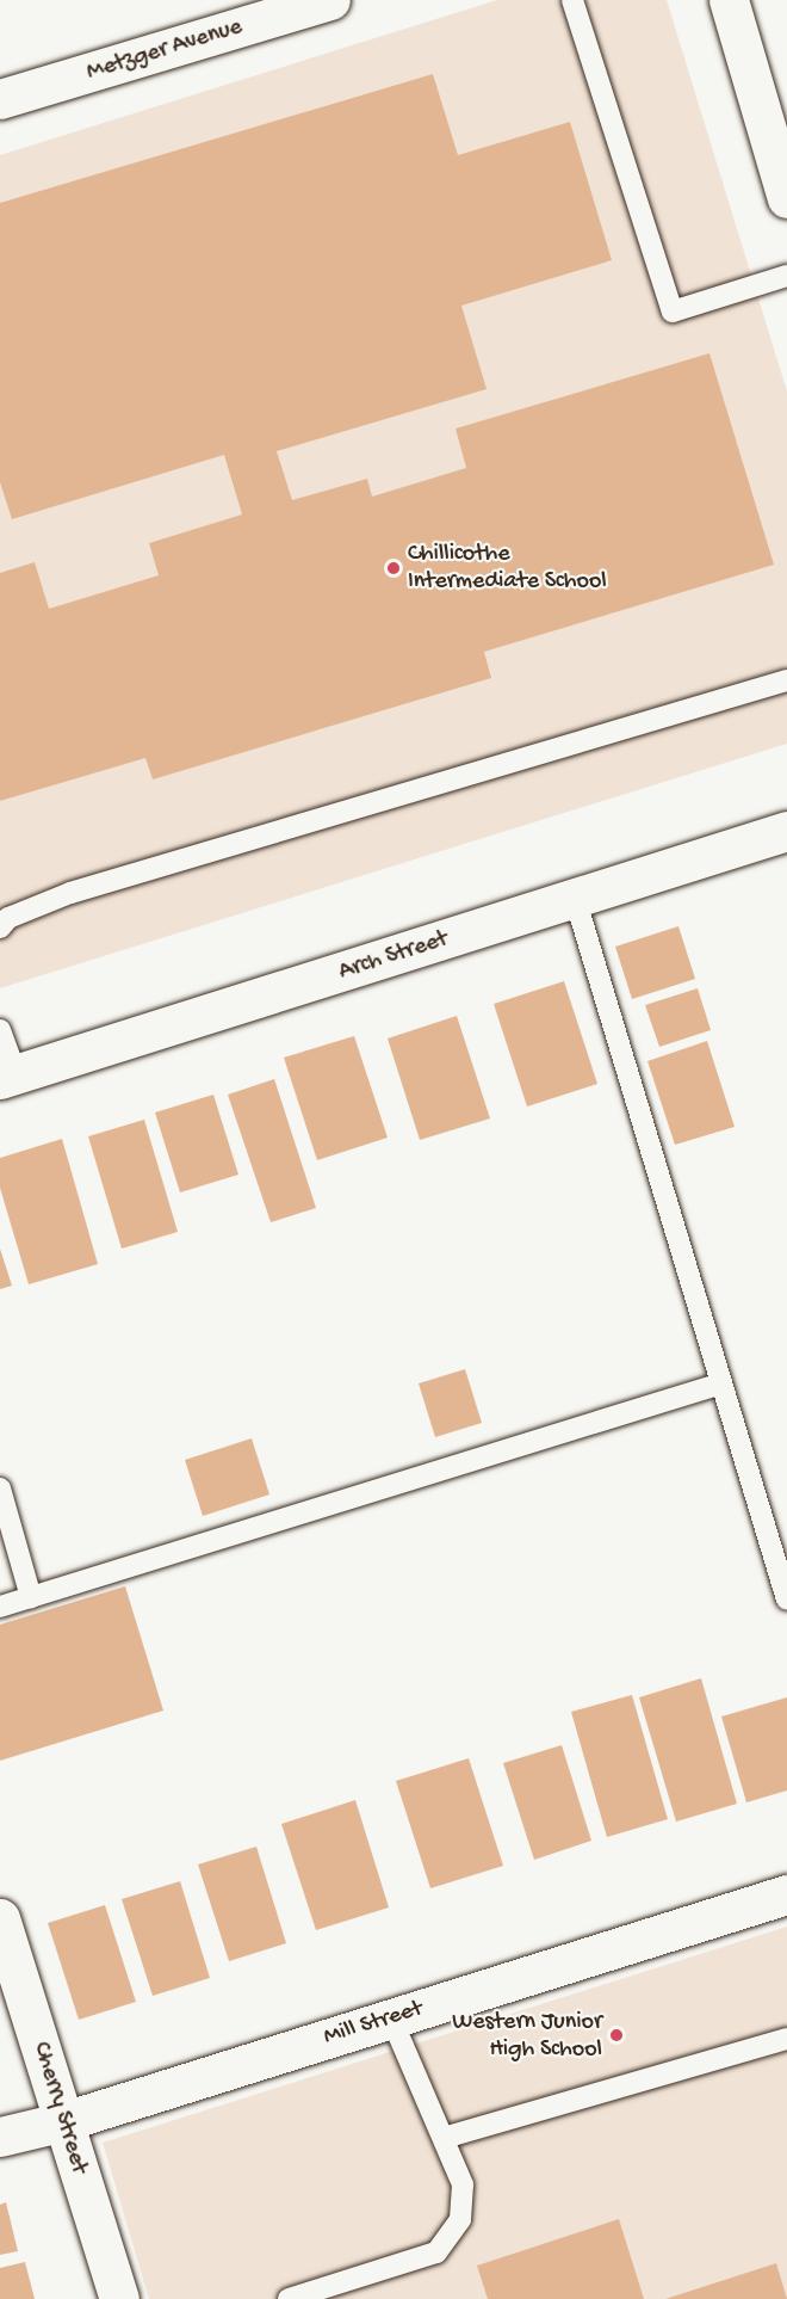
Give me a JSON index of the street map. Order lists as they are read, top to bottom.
{
  "streets": {
    "street": [
      "Metzger Avenue",
      "Arch Street",
      "Mill Street",
      "Cherry Street"
    ]
  },
  "crossings": [
    ["Mill Street", "Cherry Street"]
  ],
  "places": ["Chillicothe Intermediate School", "Western Junior High School"]
}
